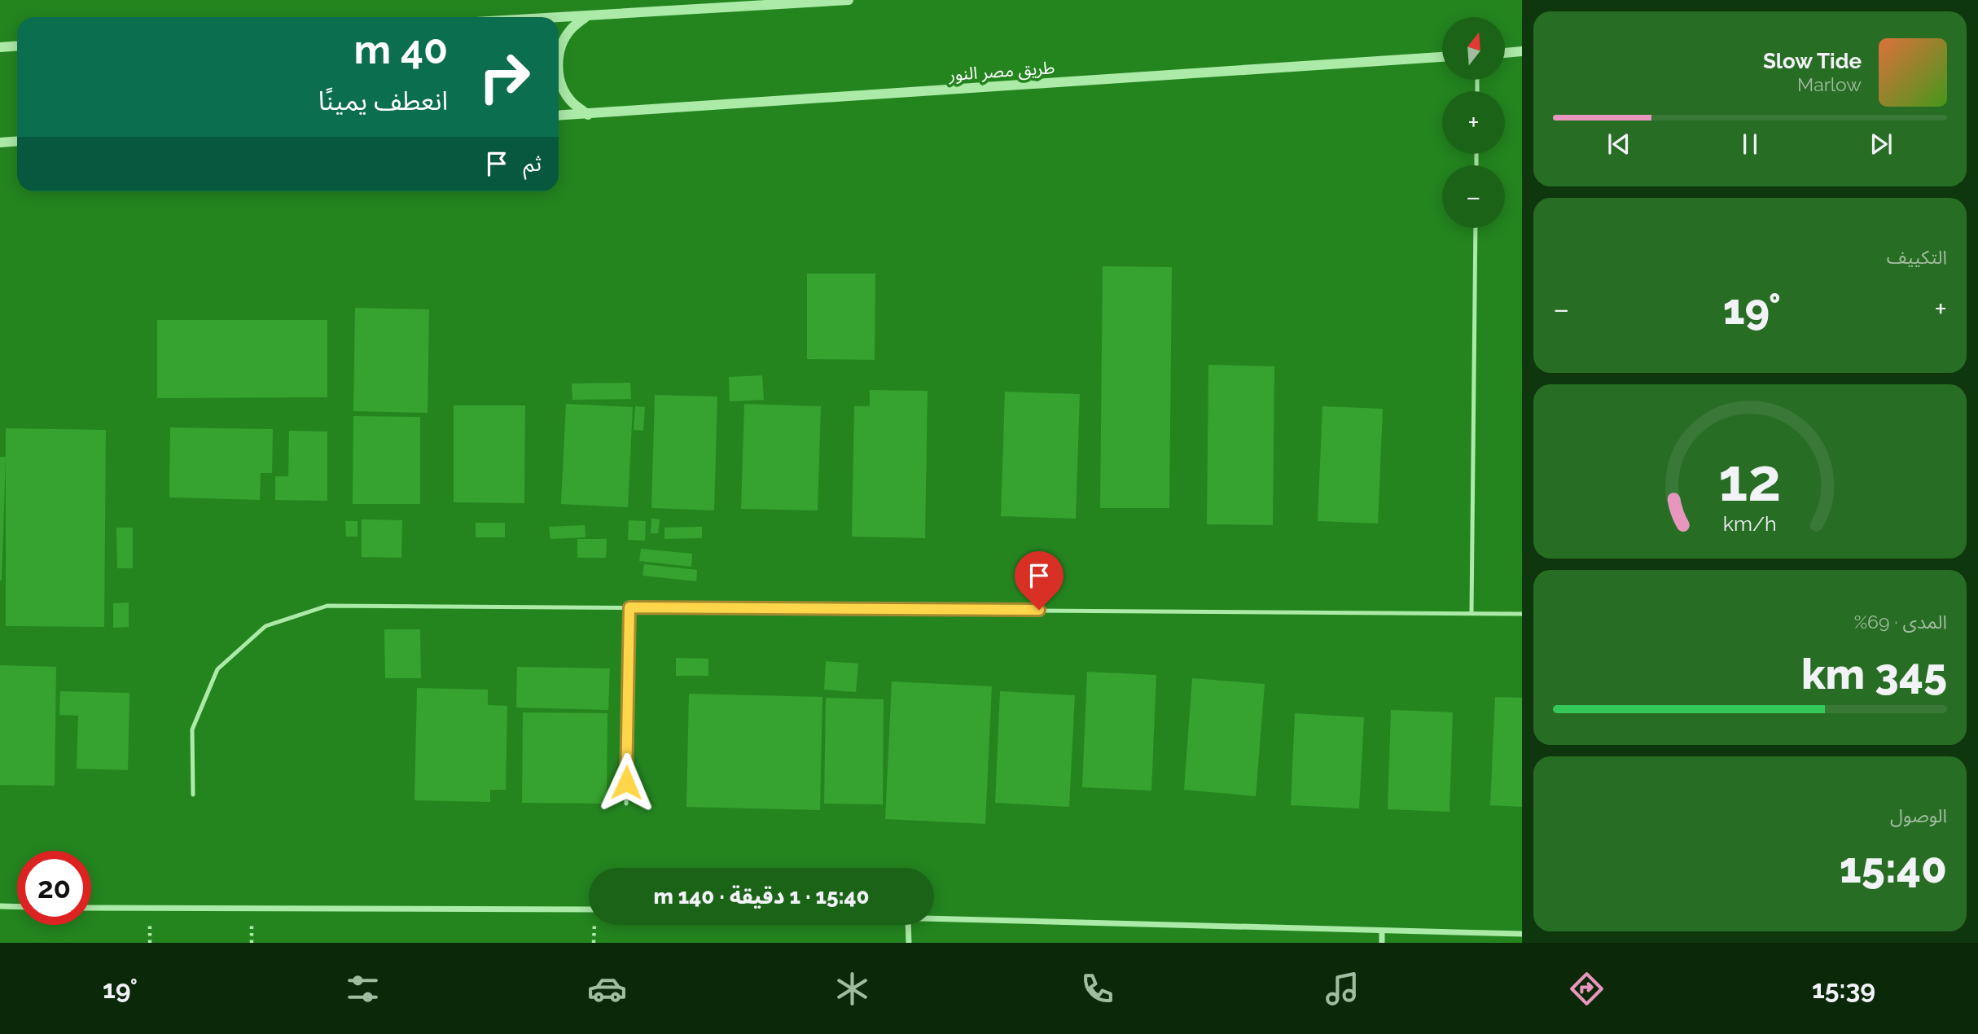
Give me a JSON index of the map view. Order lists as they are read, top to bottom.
{
  "streets": {
    "street": ["طريق مصر النور"]
  },
  "north": "top",
  "page": {
    "map_buttons": ["+", "−"],
    "turn": ["40 m", "انعطف يمينًا"],
    "song": ["Slow Tide", "Marlow"],
    "then": "ثم",
    "tile": [
      "التكييف",
      ["المدى · 69%", "345 km"],
      ["الوصول", "15:40"]
    ],
    "heat": ["−", "19°", "+"],
    "limit": "20",
    "trip": "15:40 · 1 دقيقة · 140 m",
    "tabs": ["15:39", "19°"],
    "gauge": ["12", "km/h"]
  }
}
